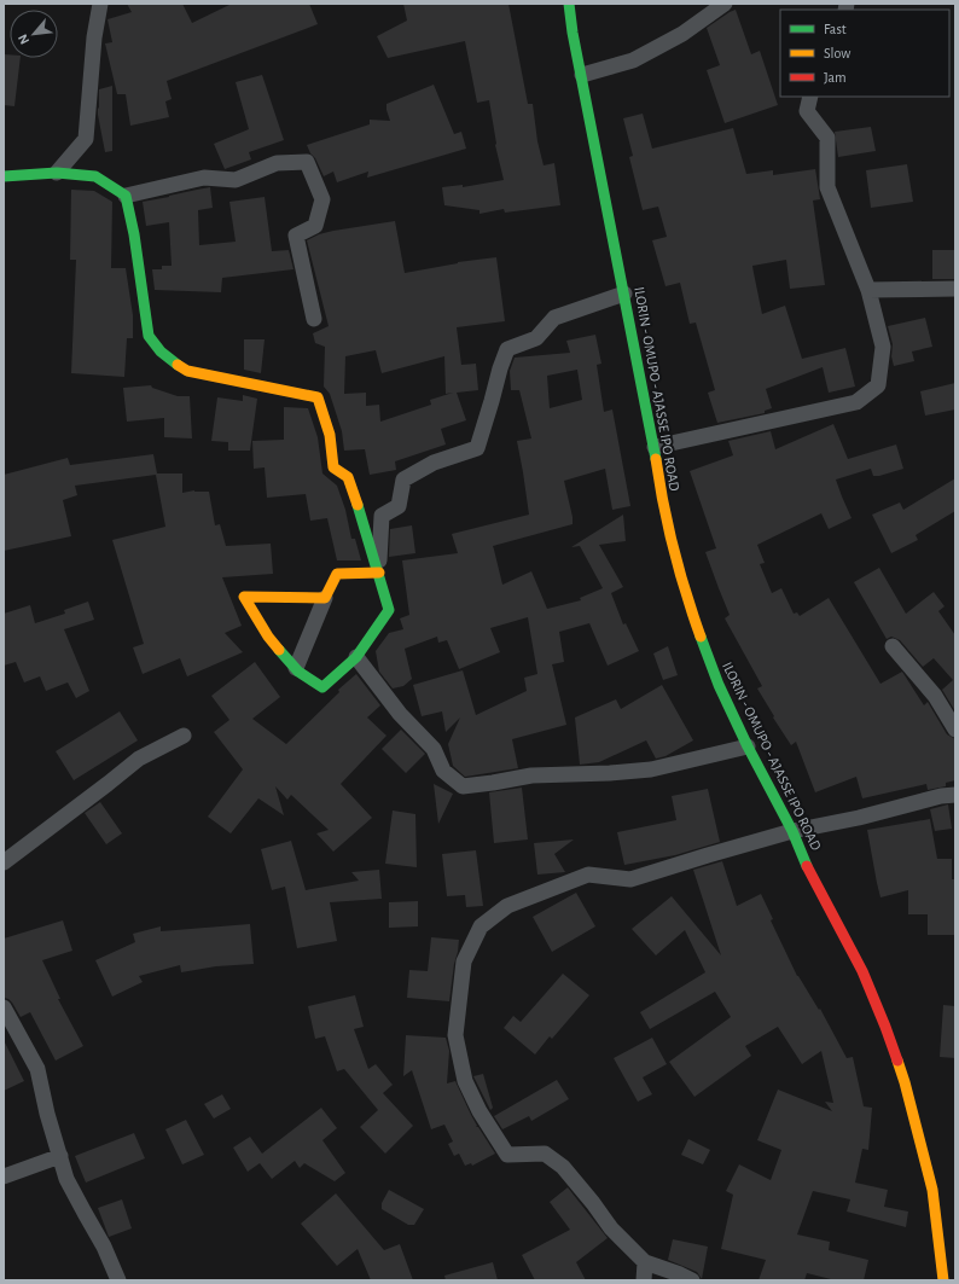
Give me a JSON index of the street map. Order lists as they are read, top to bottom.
{
  "streets": {
    "main road": ["ILORIN - OMUPO - AJASSE IPO ROAD"]
  },
  "legend": ["Fast", "Slow", "Jam"],
  "north": "bottom left"
}
